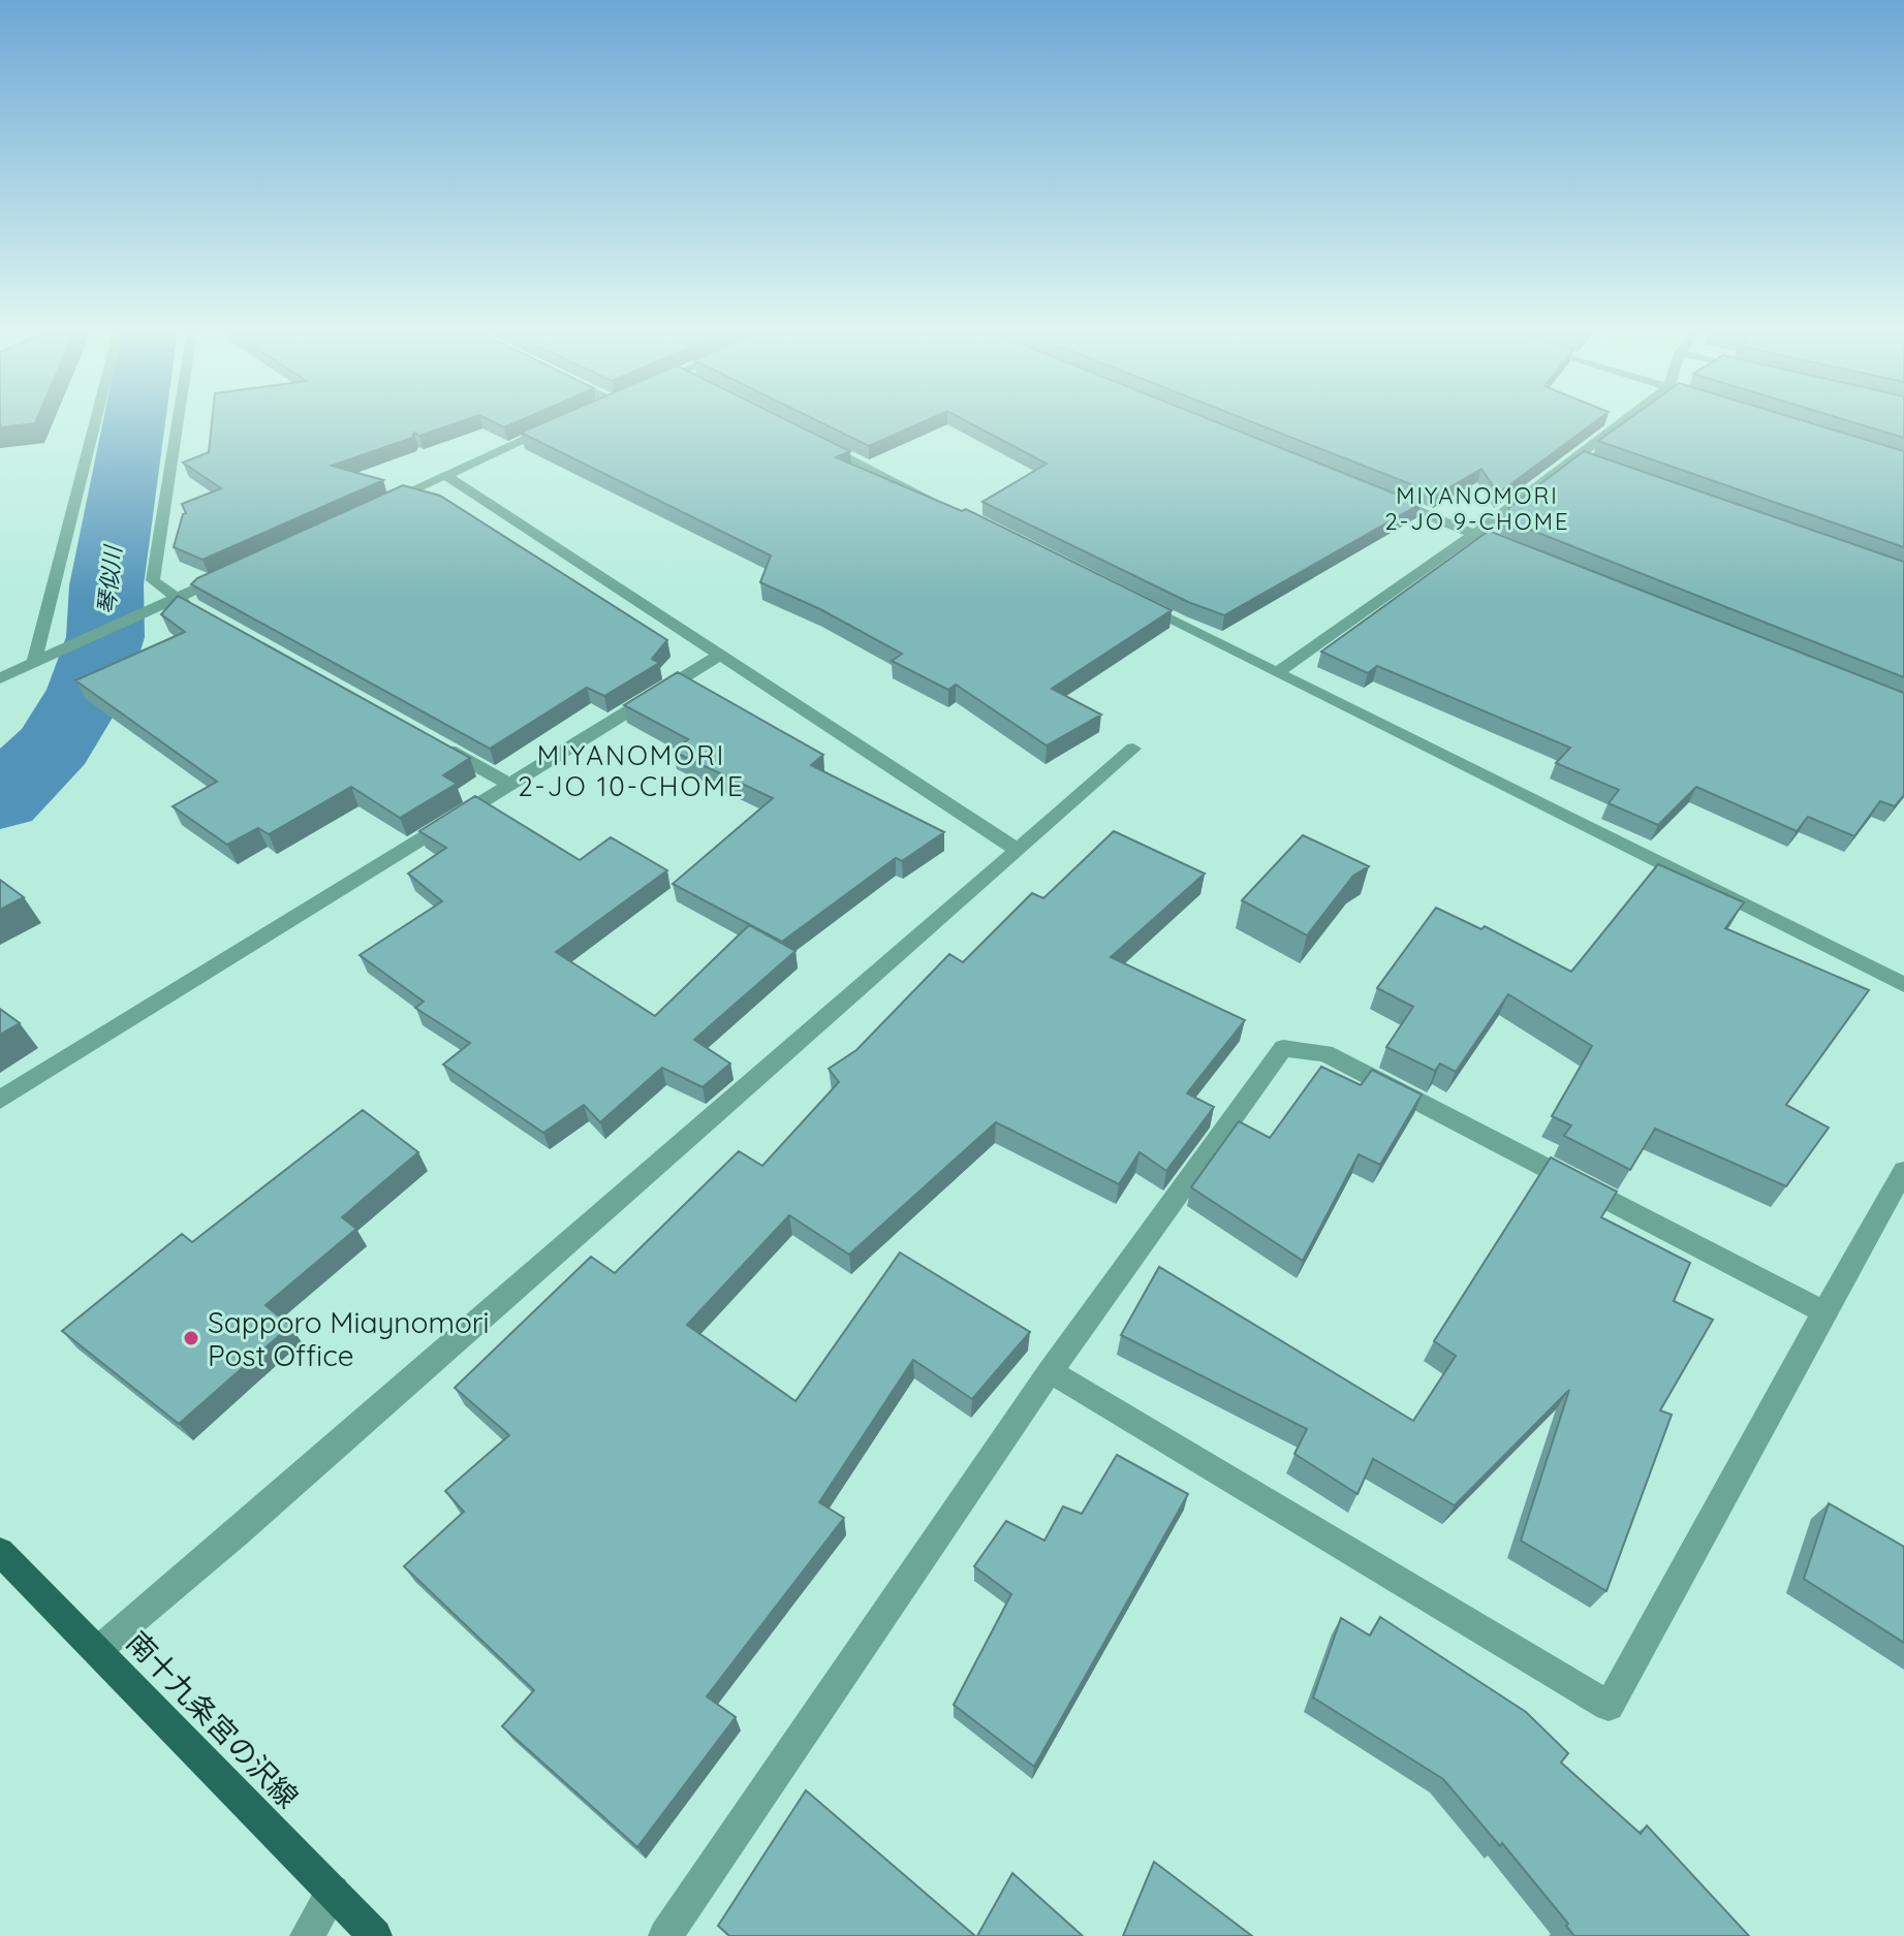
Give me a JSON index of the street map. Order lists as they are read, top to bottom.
{
  "streets": {
    "main road": ["南十九条宮の沢線"]
  },
  "districts": ["MIYANOMORI 2-JO 9-CHOME", "MIYANOMORI 2-JO 10-CHOME"],
  "water": ["琴似川"],
  "places": ["Sapporo Miaynomori Post Office"]
}
